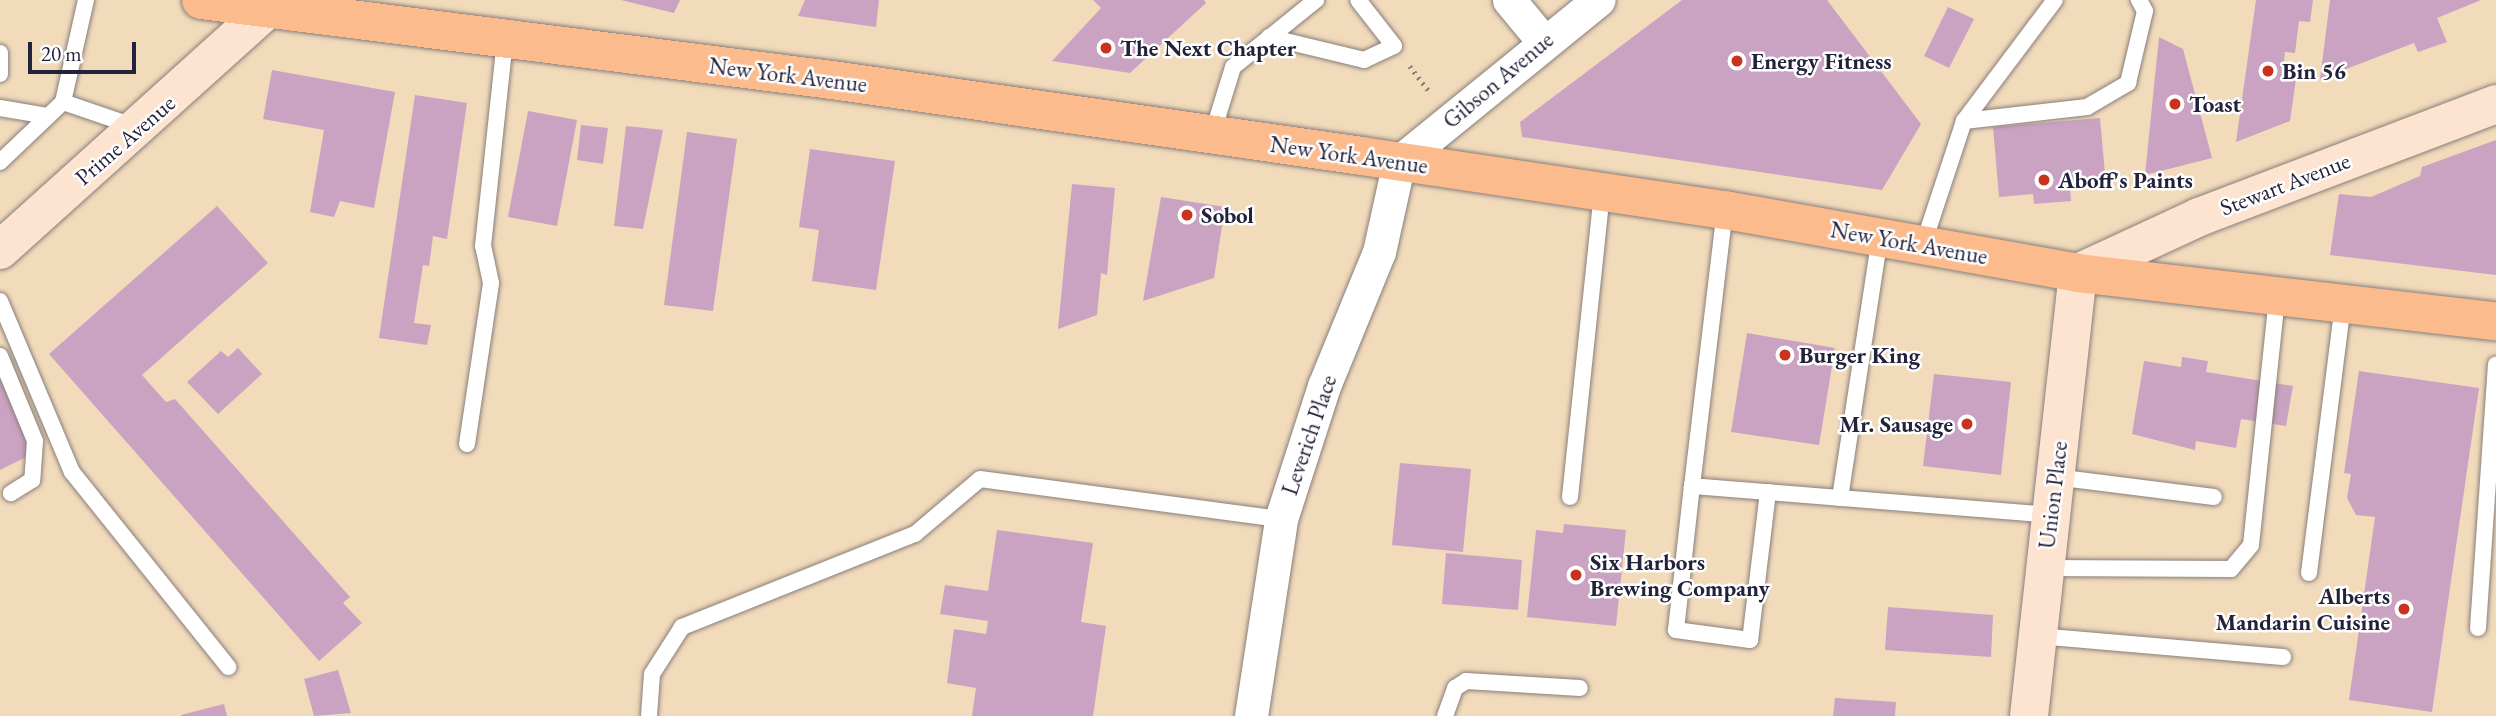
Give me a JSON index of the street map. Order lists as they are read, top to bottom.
{
  "streets": {
    "main road": ["New York Avenue"],
    "street": [
      "Gibson Avenue",
      "Prime Avenue",
      "Stewart Avenue",
      "Leverich Place",
      "Union Place"
    ]
  },
  "crossings": [
    ["New York Avenue", "Gibson Avenue"],
    ["New York Avenue", "Prime Avenue"],
    ["New York Avenue", "Stewart Avenue"],
    ["New York Avenue", "Leverich Place"],
    ["New York Avenue", "Union Place"],
    ["Gibson Avenue", "Leverich Place"],
    ["Stewart Avenue", "Union Place"]
  ],
  "places": [
    "The Next Chapter",
    "Energy Fitness",
    "Bin 56",
    "Toast",
    "Aboff's Paints",
    "Sobol",
    "Burger King",
    "Mr. Sausage",
    "Six Harbors Brewing Company",
    "Alberts Mandarin Cuisine"
  ],
  "scale_bar": "20 m"
}
